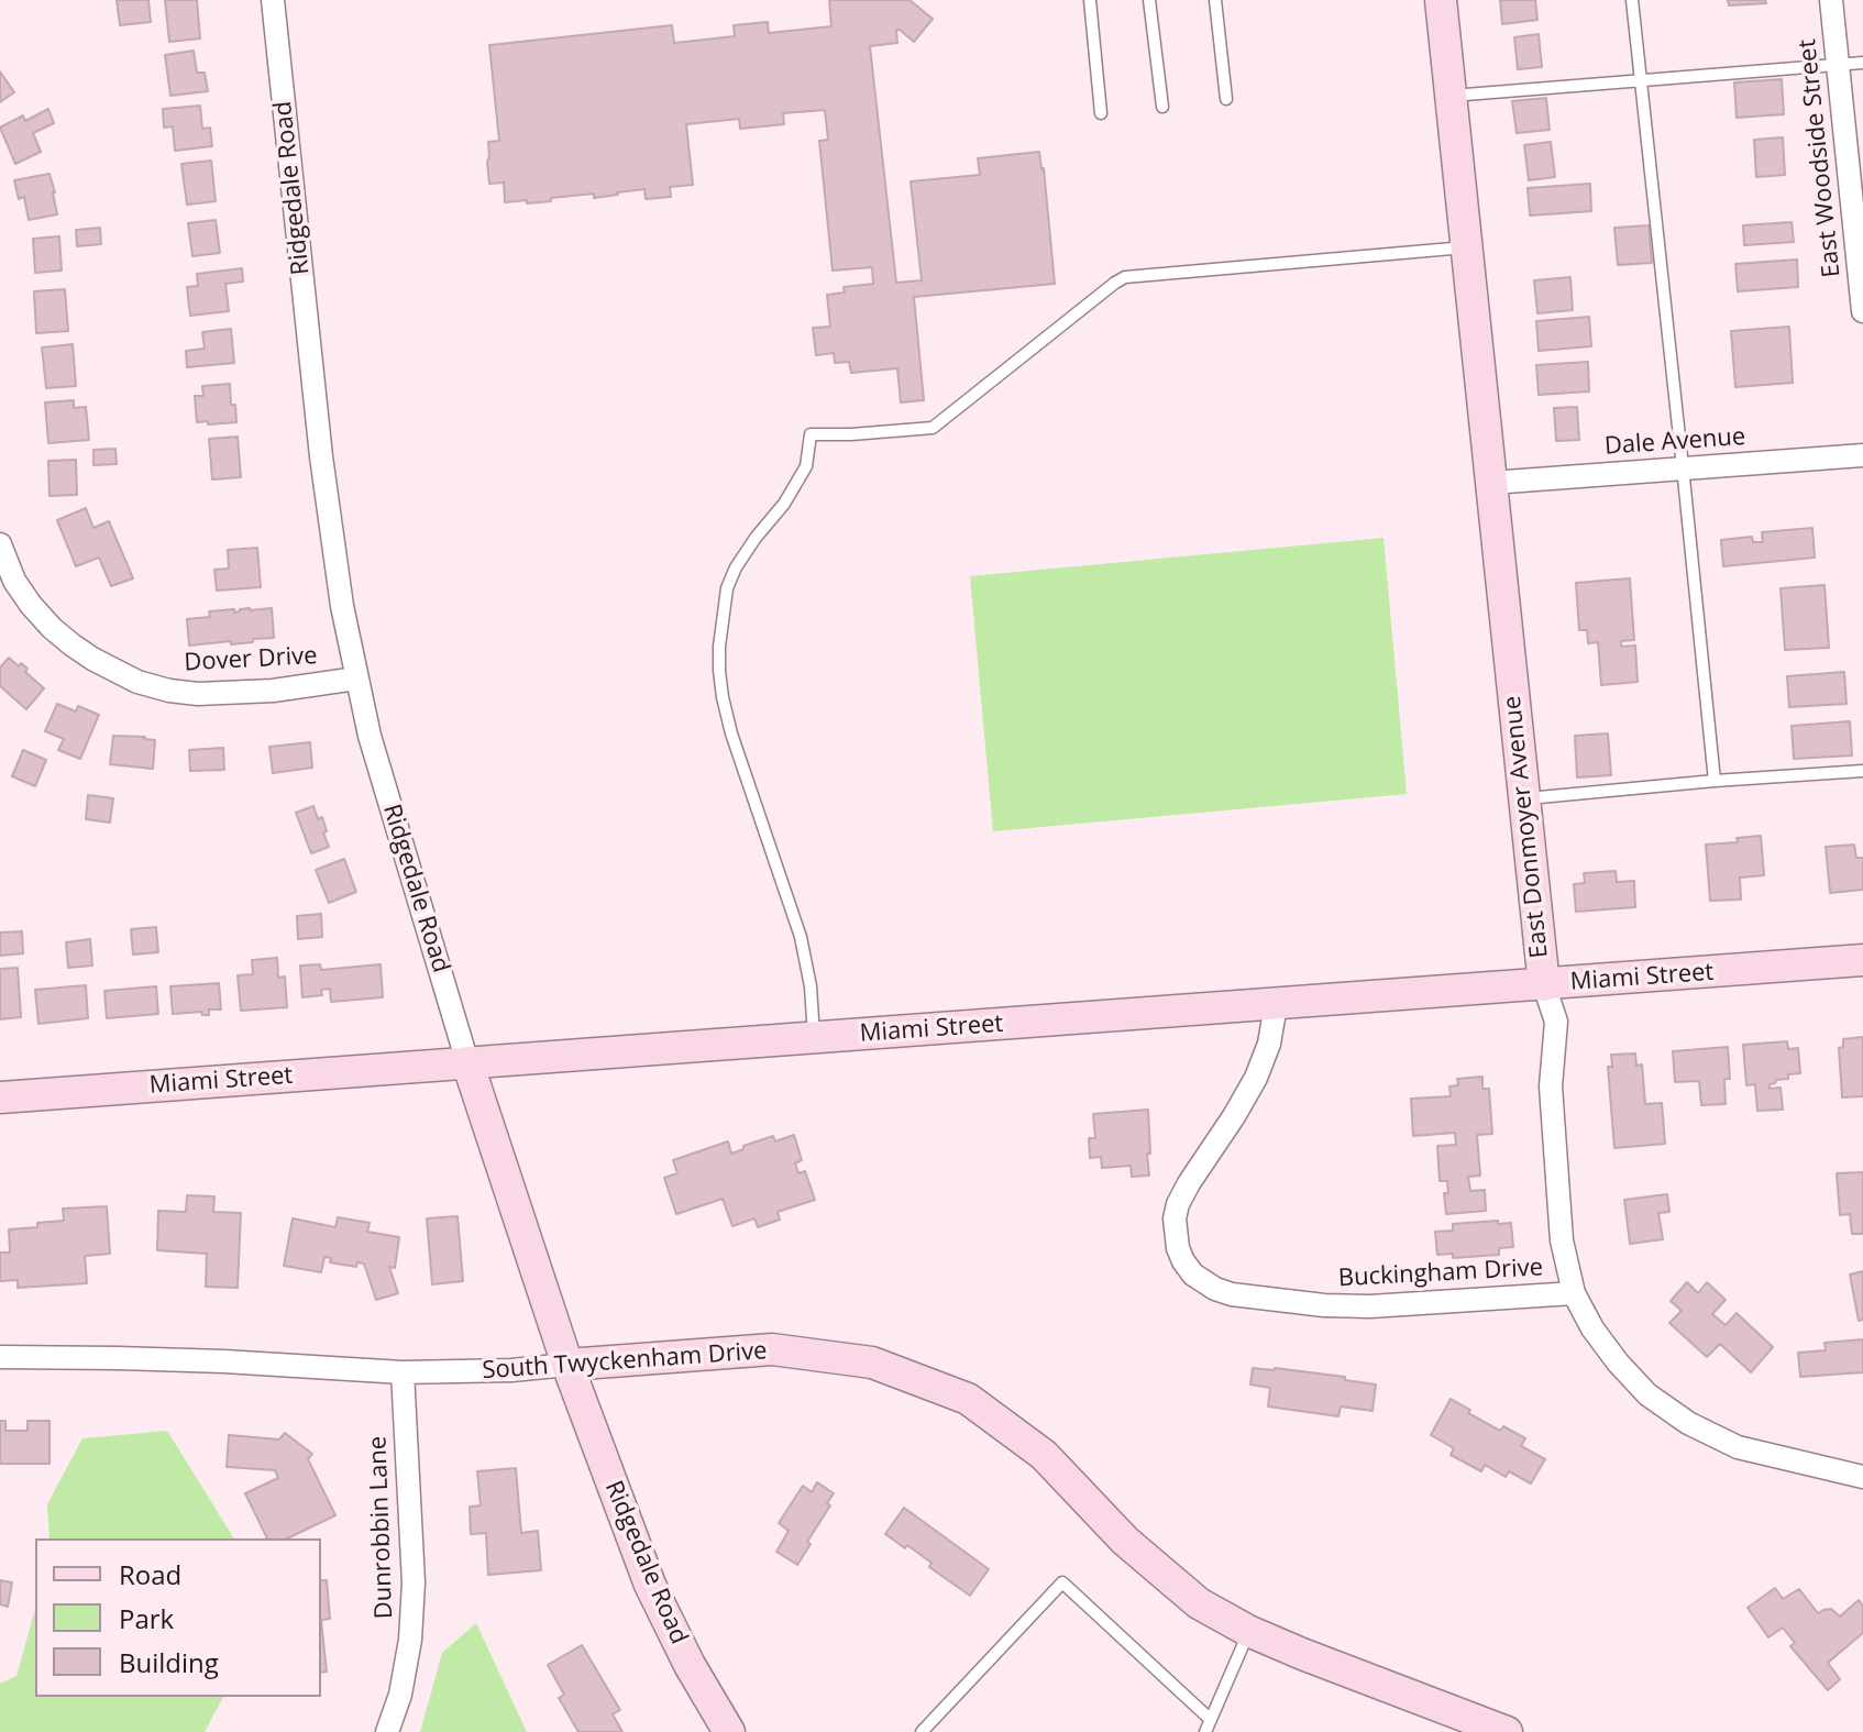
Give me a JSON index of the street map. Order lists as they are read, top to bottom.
{
  "streets": {
    "street": [
      "East Woodside Street",
      "Ridgedale Road",
      "Dale Avenue",
      "Dover Drive",
      "East Donmoyer Avenue",
      "Miami Street",
      "Buckingham Drive",
      "South Twyckenham Drive",
      "Dunrobbin Lane"
    ]
  },
  "crossings": [
    ["Ridgedale Road", "Dover Drive"],
    ["Ridgedale Road", "Miami Street"],
    ["Ridgedale Road", "South Twyckenham Drive"],
    ["Dale Avenue", "East Donmoyer Avenue"],
    ["East Donmoyer Avenue", "Miami Street"],
    ["East Donmoyer Avenue", "Buckingham Drive"],
    ["Miami Street", "Buckingham Drive"],
    ["South Twyckenham Drive", "Dunrobbin Lane"]
  ],
  "legend": ["Road", "Park", "Building"]
}
